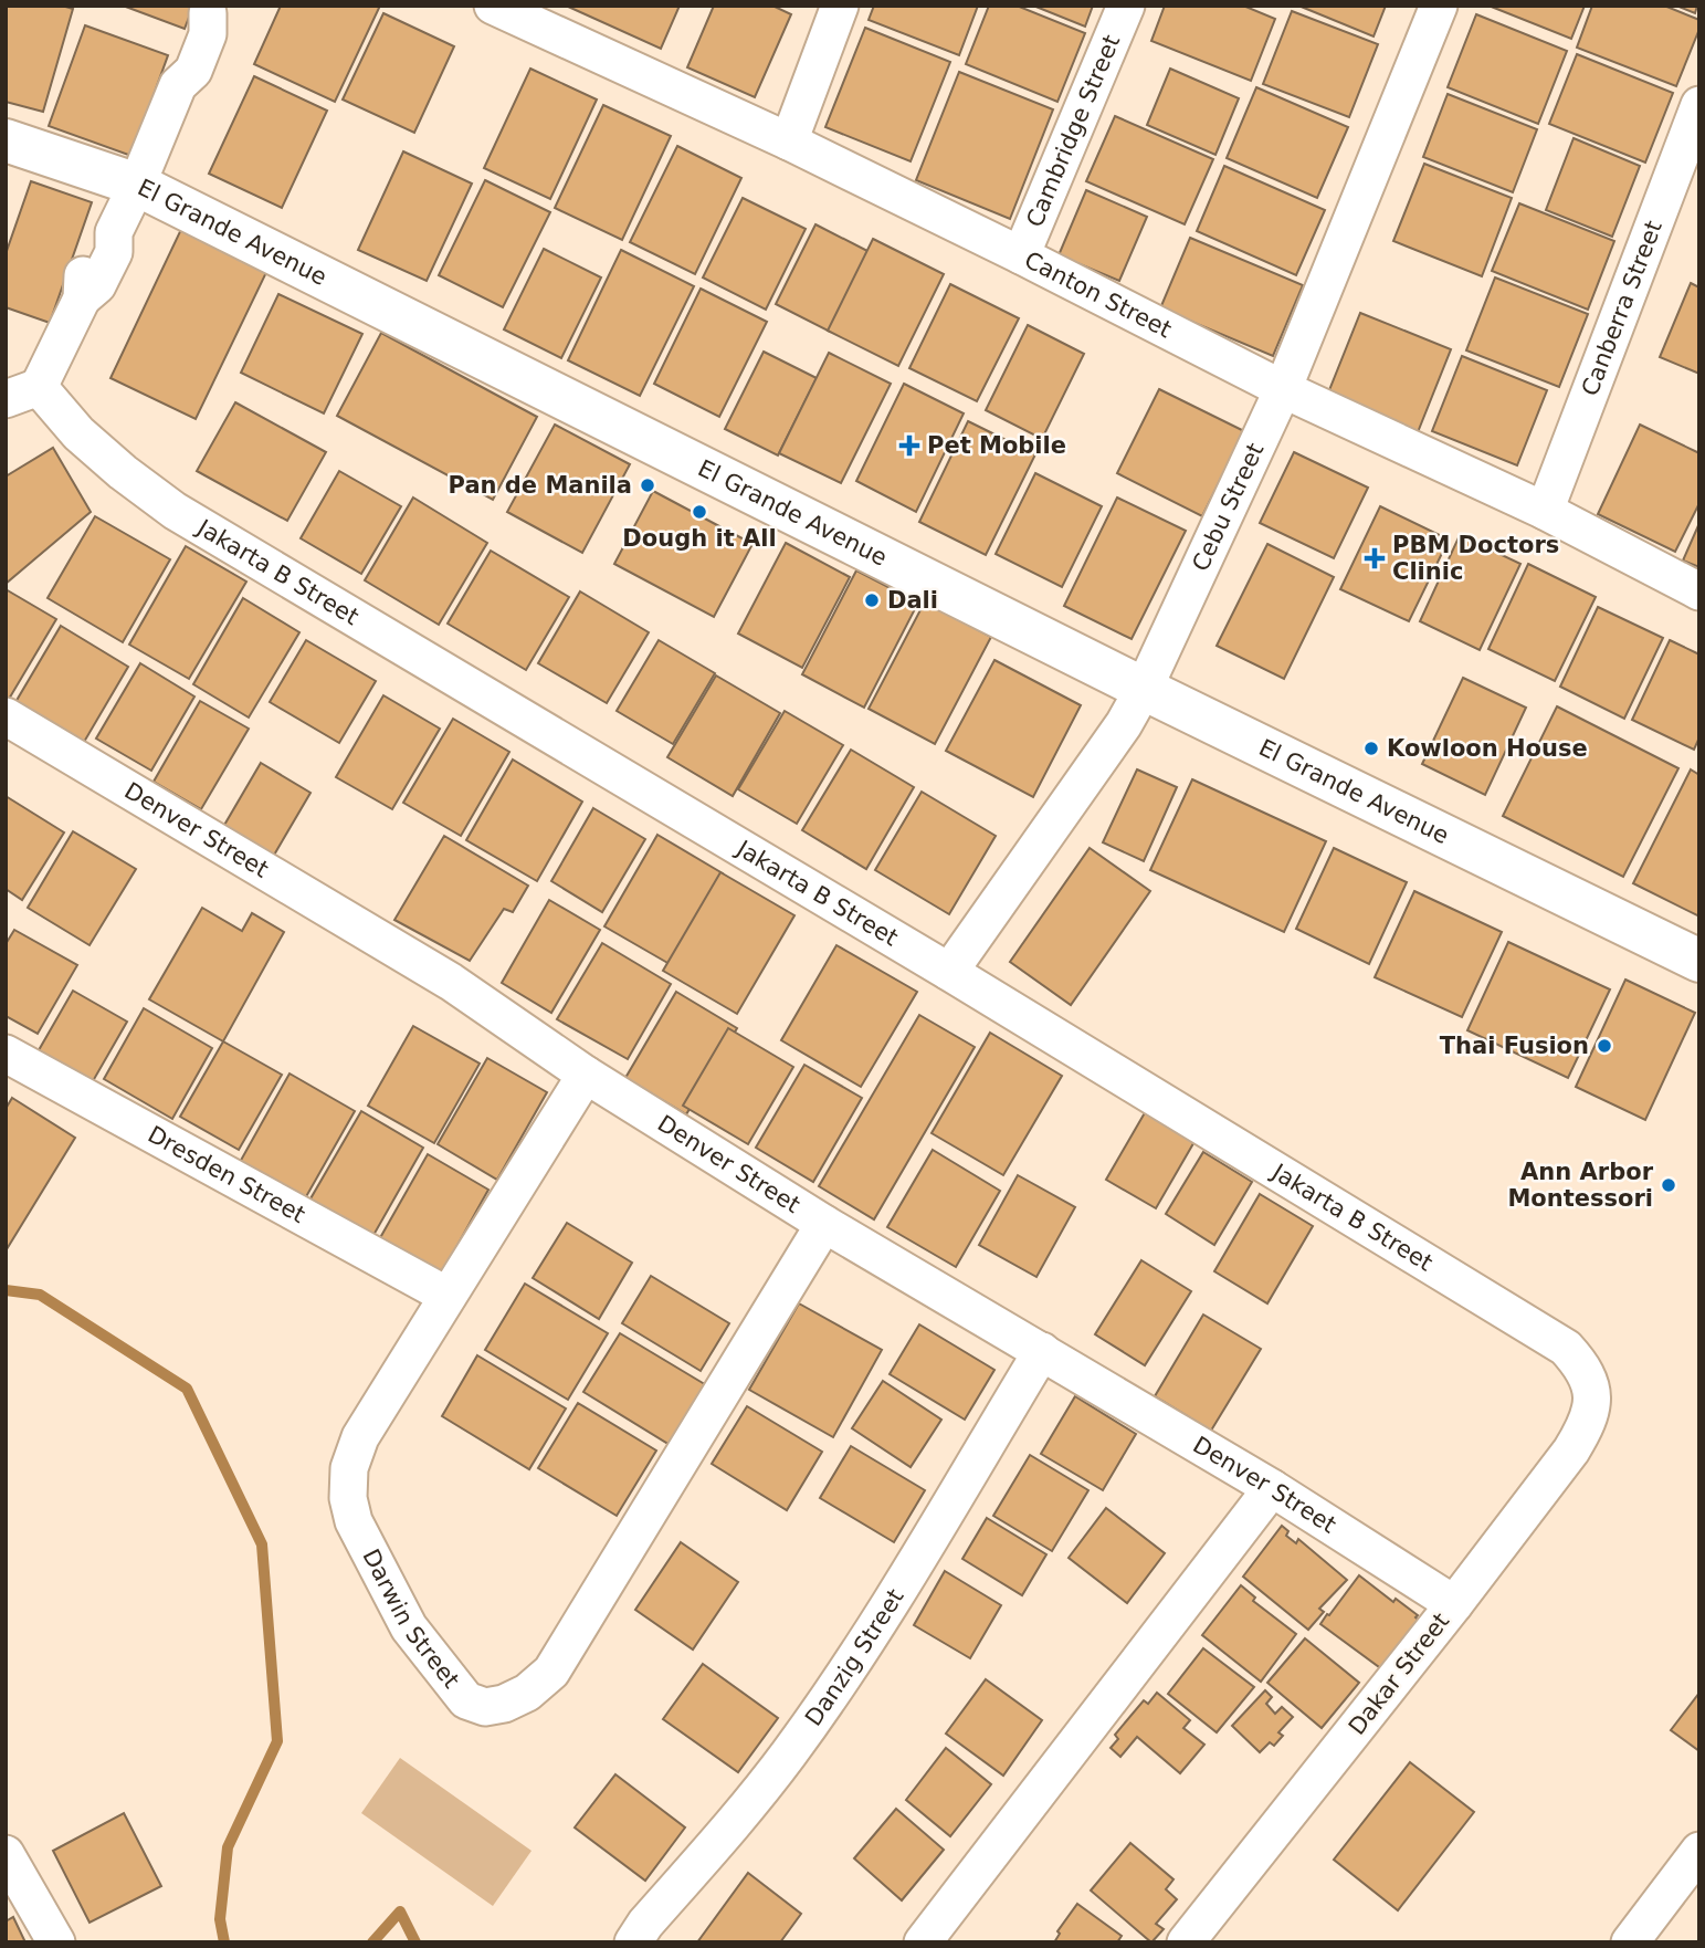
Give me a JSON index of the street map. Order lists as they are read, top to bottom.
{
  "streets": {
    "street": [
      "Cambridge Street",
      "El Grande Avenue",
      "Canton Street",
      "Canberra Street",
      "Cebu Street",
      "Jakarta B Street",
      "Denver Street",
      "Dresden Street",
      "Darwin Street",
      "Danzig Street",
      "Dakar Street"
    ]
  },
  "crossings": [
    ["Cambridge Street", "Canton Street"],
    ["El Grande Avenue", "Cebu Street"],
    ["Canton Street", "Canberra Street"],
    ["Canton Street", "Cebu Street"],
    ["Cebu Street", "Jakarta B Street"],
    ["Jakarta B Street", "Dakar Street"],
    ["Denver Street", "Darwin Street"],
    ["Denver Street", "Danzig Street"],
    ["Denver Street", "Dakar Street"],
    ["Dresden Street", "Darwin Street"]
  ],
  "places": {
    "health": ["Pet Mobile", "PBM Doctors Clinic"],
    "other": [
      "Pan de Manila",
      "Dough it All",
      "Dali",
      "Kowloon House",
      "Thai Fusion",
      "Ann Arbor Montessori"
    ]
  }
}
